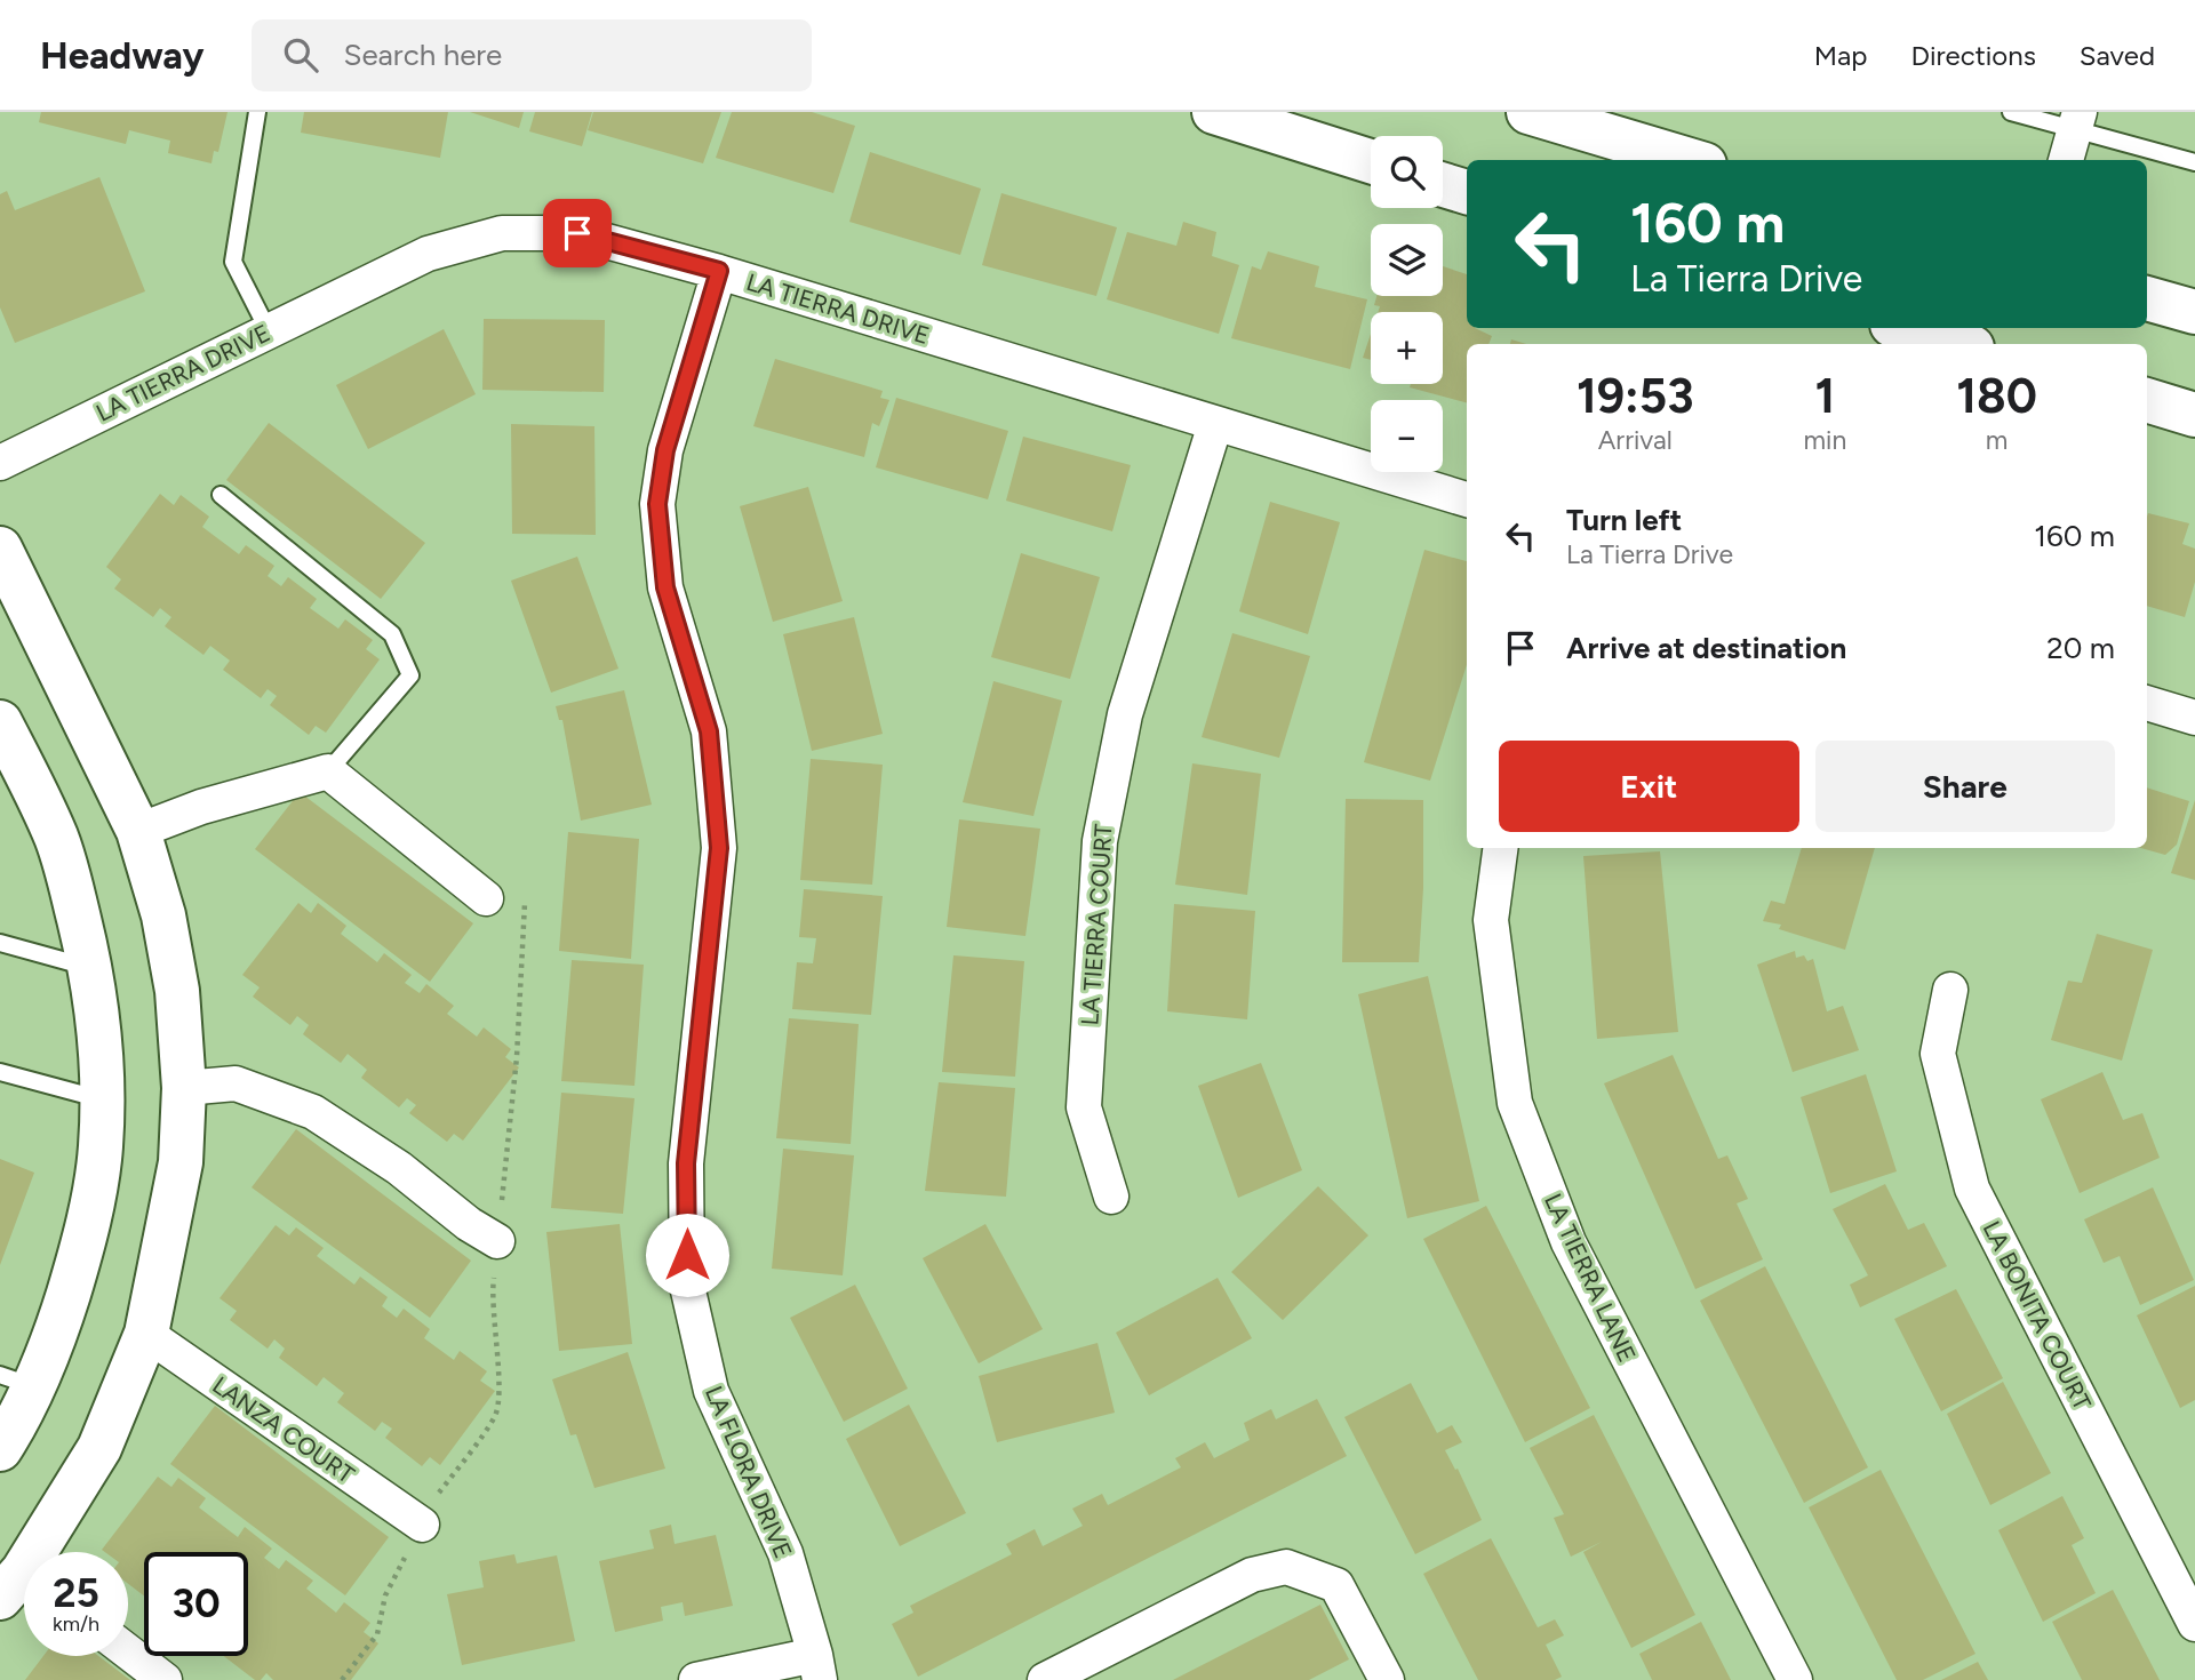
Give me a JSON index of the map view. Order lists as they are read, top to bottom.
{
  "streets": {
    "street": [
      "LA TIERRA DRIVE",
      "LA TIERRA COURT",
      "LA TIERRA LANE",
      "LA BONITA COURT",
      "LANZA COURT",
      "LA FLORA DRIVE"
    ]
  },
  "crossings": [
    ["LA TIERRA DRIVE", "LA TIERRA COURT"],
    ["LA TIERRA DRIVE", "LA FLORA DRIVE"]
  ],
  "page": {
    "header": "Headway",
    "search": "Search here",
    "nav": ["Map", "Directions", "Saved"],
    "map_buttons": ["+", "−"],
    "turn": ["160 m", "La Tierra Drive"],
    "eta": [
      "19:53",
      "Arrival",
      "1",
      "min",
      "180",
      "m"
    ],
    "list": [
      {
        "name": "Turn left",
        "note": "La Tierra Drive",
        "value": "160 m"
      },
      {
        "name": "Arrive at destination",
        "value": "20 m"
      }
    ],
    "buttons": ["Exit", "Share"],
    "speed": "25 km/h",
    "limit": "30"
  }
}
